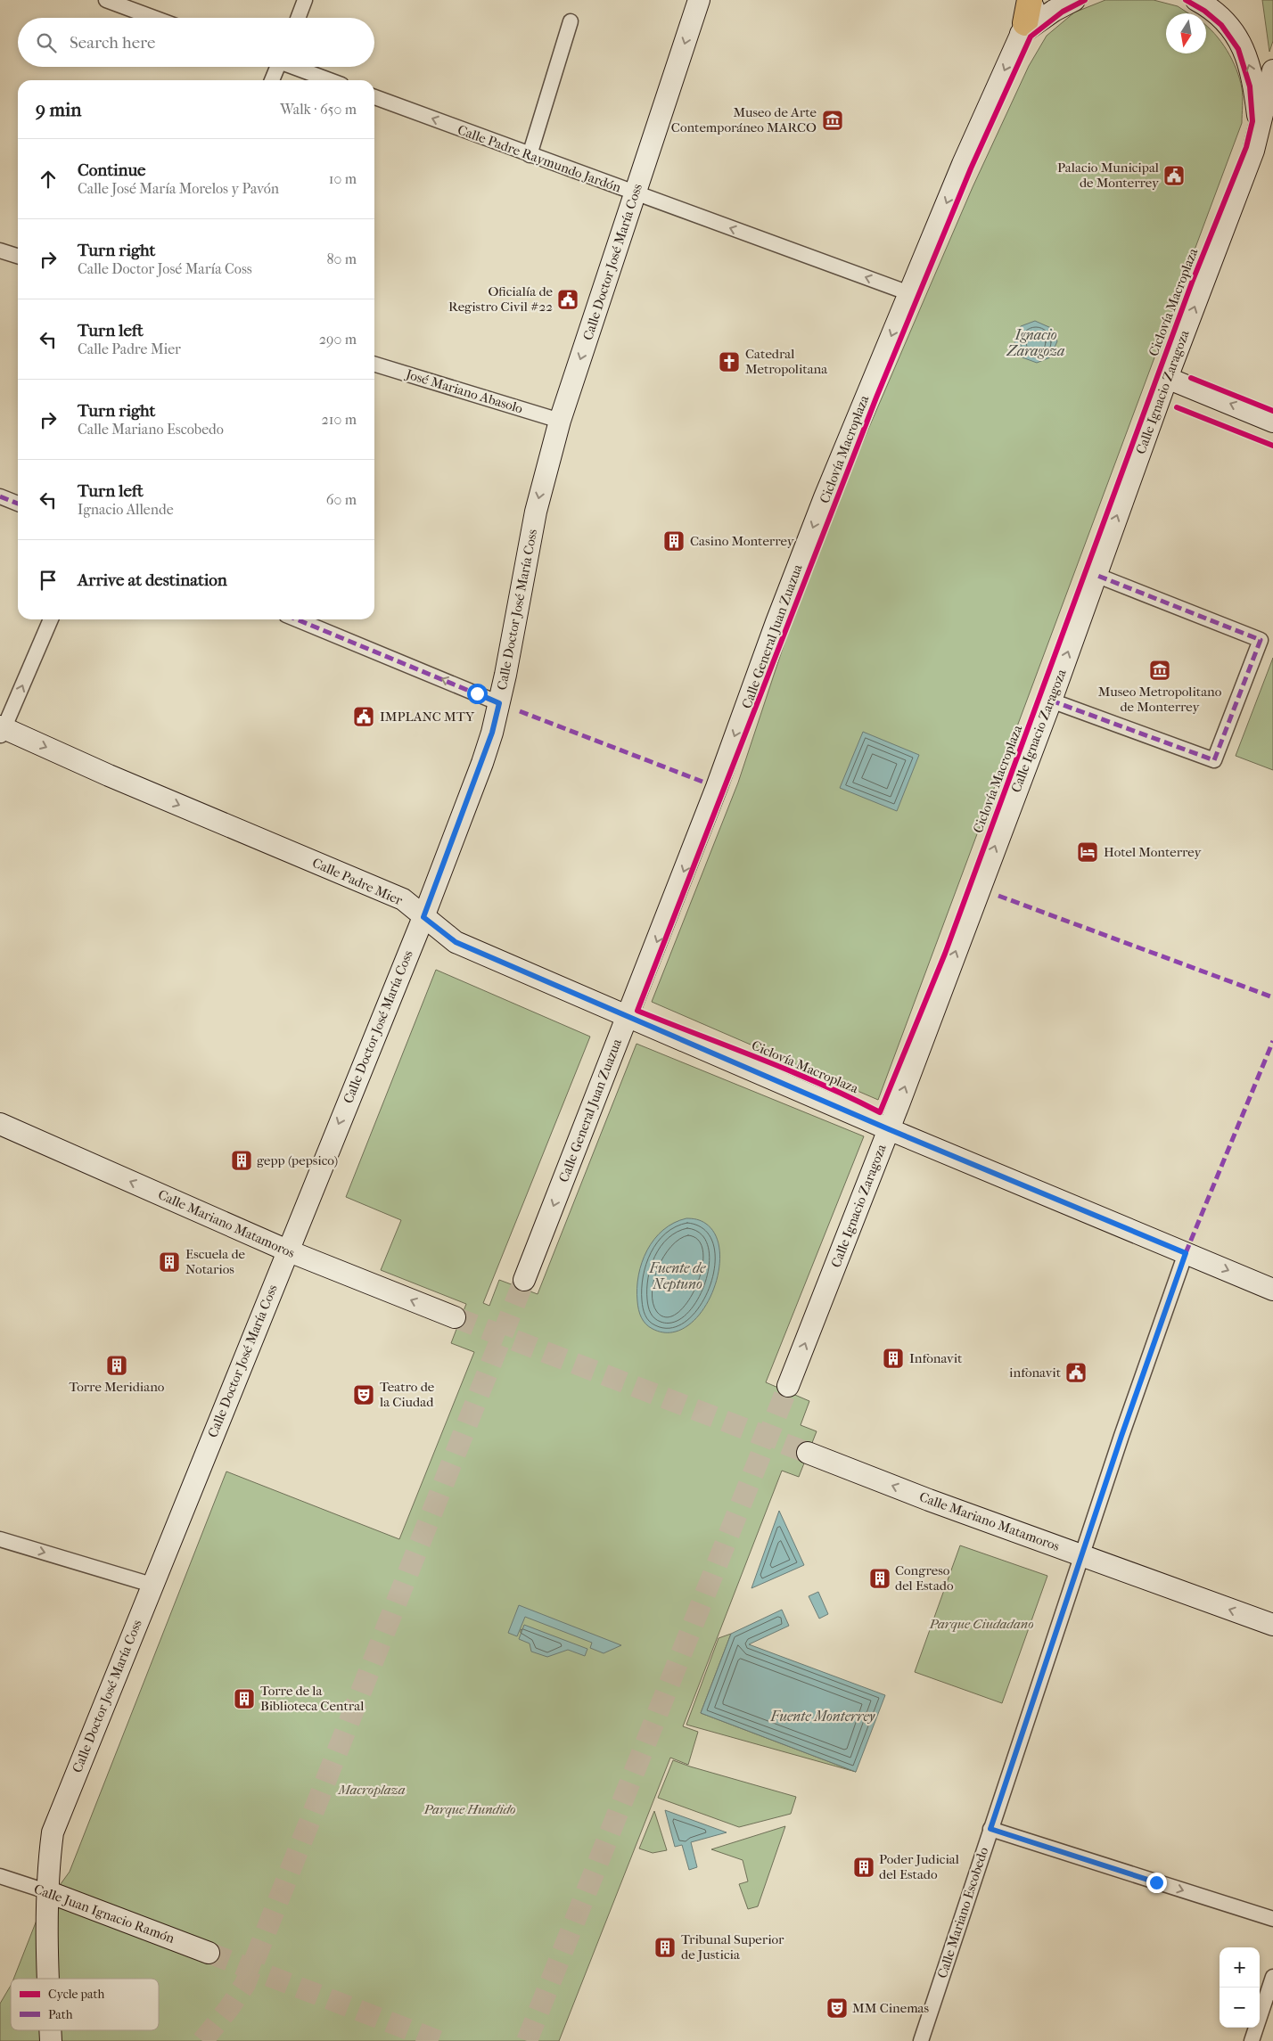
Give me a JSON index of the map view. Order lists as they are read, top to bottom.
{
  "streets": {
    "street": [
      "Calle Padre Raymundo Jardón",
      "Calle Doctor José María Coss",
      "José Mariano Abasolo",
      "Calle Ignacio Zaragoza",
      "Calle General Juan Zuazua",
      "Calle Padre Mier",
      "Calle Mariano Matamoros",
      "Calle Mariano Escobedo",
      "Calle Juan Ignacio Ramón"
    ],
    "cycle path": ["Ciclovía Macroplaza"]
  },
  "crossings": [
    ["Calle Padre Raymundo Jardón", "Calle Doctor José María Coss"],
    ["Calle Padre Raymundo Jardón", "Calle General Juan Zuazua"],
    ["Calle Doctor José María Coss", "José Mariano Abasolo"],
    ["Calle Doctor José María Coss", "Calle Padre Mier"],
    ["Calle Doctor José María Coss", "Calle Mariano Matamoros"],
    ["Calle Doctor José María Coss", "Calle Juan Ignacio Ramón"],
    ["Calle Ignacio Zaragoza", "Calle Padre Mier"],
    ["Calle General Juan Zuazua", "Calle Padre Mier"],
    ["Calle Padre Mier", "Calle Mariano Escobedo"],
    ["Calle Mariano Matamoros", "Calle Mariano Escobedo"]
  ],
  "one_way": [
    "Calle Padre Raymundo Jardón",
    "Calle Doctor José María Coss",
    "Calle Ignacio Zaragoza",
    "Calle General Juan Zuazua",
    "Calle Padre Mier",
    "Calle Mariano Matamoros"
  ],
  "water": ["Ignacio Zaragoza", "Fuente de Neptuno", "Fuente Monterrey"],
  "parks": ["Parque Ciudadano", "Macroplaza", "Parque Hundido"],
  "places": {
    "museum": ["Museo de Arte Contemporáneo MARCO", "Museo Metropolitano de Monterrey"],
    "public building": [
      "Palacio Municipal de Monterrey",
      "Oficialía de Registro Civil #22",
      "IMPLANC MTY",
      "infonavit"
    ],
    "church": ["Catedral Metropolitana"],
    "building": [
      "Casino Monterrey",
      "gepp (pepsico)",
      "Escuela de Notarios",
      "Infonavit",
      "Torre Meridiano",
      "Congreso del Estado",
      "Torre de la Biblioteca Central",
      "Poder Judicial del Estado",
      "Tribunal Superior de Justicia"
    ],
    "hotel": ["Hotel Monterrey"],
    "theatre": ["Teatro de la Ciudad", "MM Cinemas"]
  },
  "legend": ["Cycle path", "Path"],
  "north": "bottom",
  "page": {
    "search": "Search here",
    "heading": ["9 min", "Walk · 650 m"],
    "list": [
      ["Continue", "Calle José María Morelos y Pavón", "10 m"],
      ["Turn right", "Calle Doctor José María Coss", "80 m"],
      ["Turn left", "Calle Padre Mier", "290 m"],
      ["Turn right", "Calle Mariano Escobedo", "210 m"],
      ["Turn left", "Ignacio Allende", "60 m"],
      "Arrive at destination"
    ],
    "map_buttons": ["+", "−"]
  }
}
